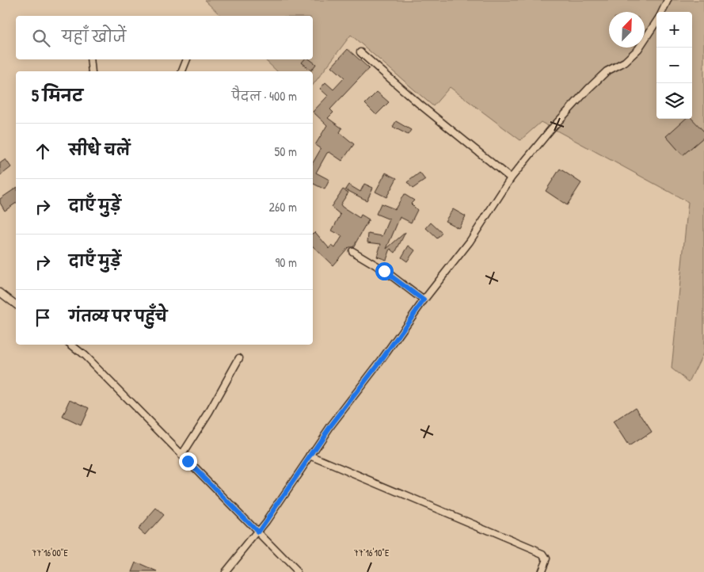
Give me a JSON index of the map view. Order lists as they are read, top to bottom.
{
  "north": "top right",
  "page": {
    "map_buttons": ["+", "−"],
    "search": "यहाँ खोजें",
    "heading": ["5 मिनट", "पैदल · 400 m"],
    "list": [
      ["सीधे चलें", "50 m"],
      ["दाएँ मुड़ें", "260 m"],
      ["दाएँ मुड़ें", "90 m"],
      "गंतव्य पर पहुँचे"
    ]
  },
  "coordinates": ["77°16'00\"E", "77°16'10\"E"]
}
